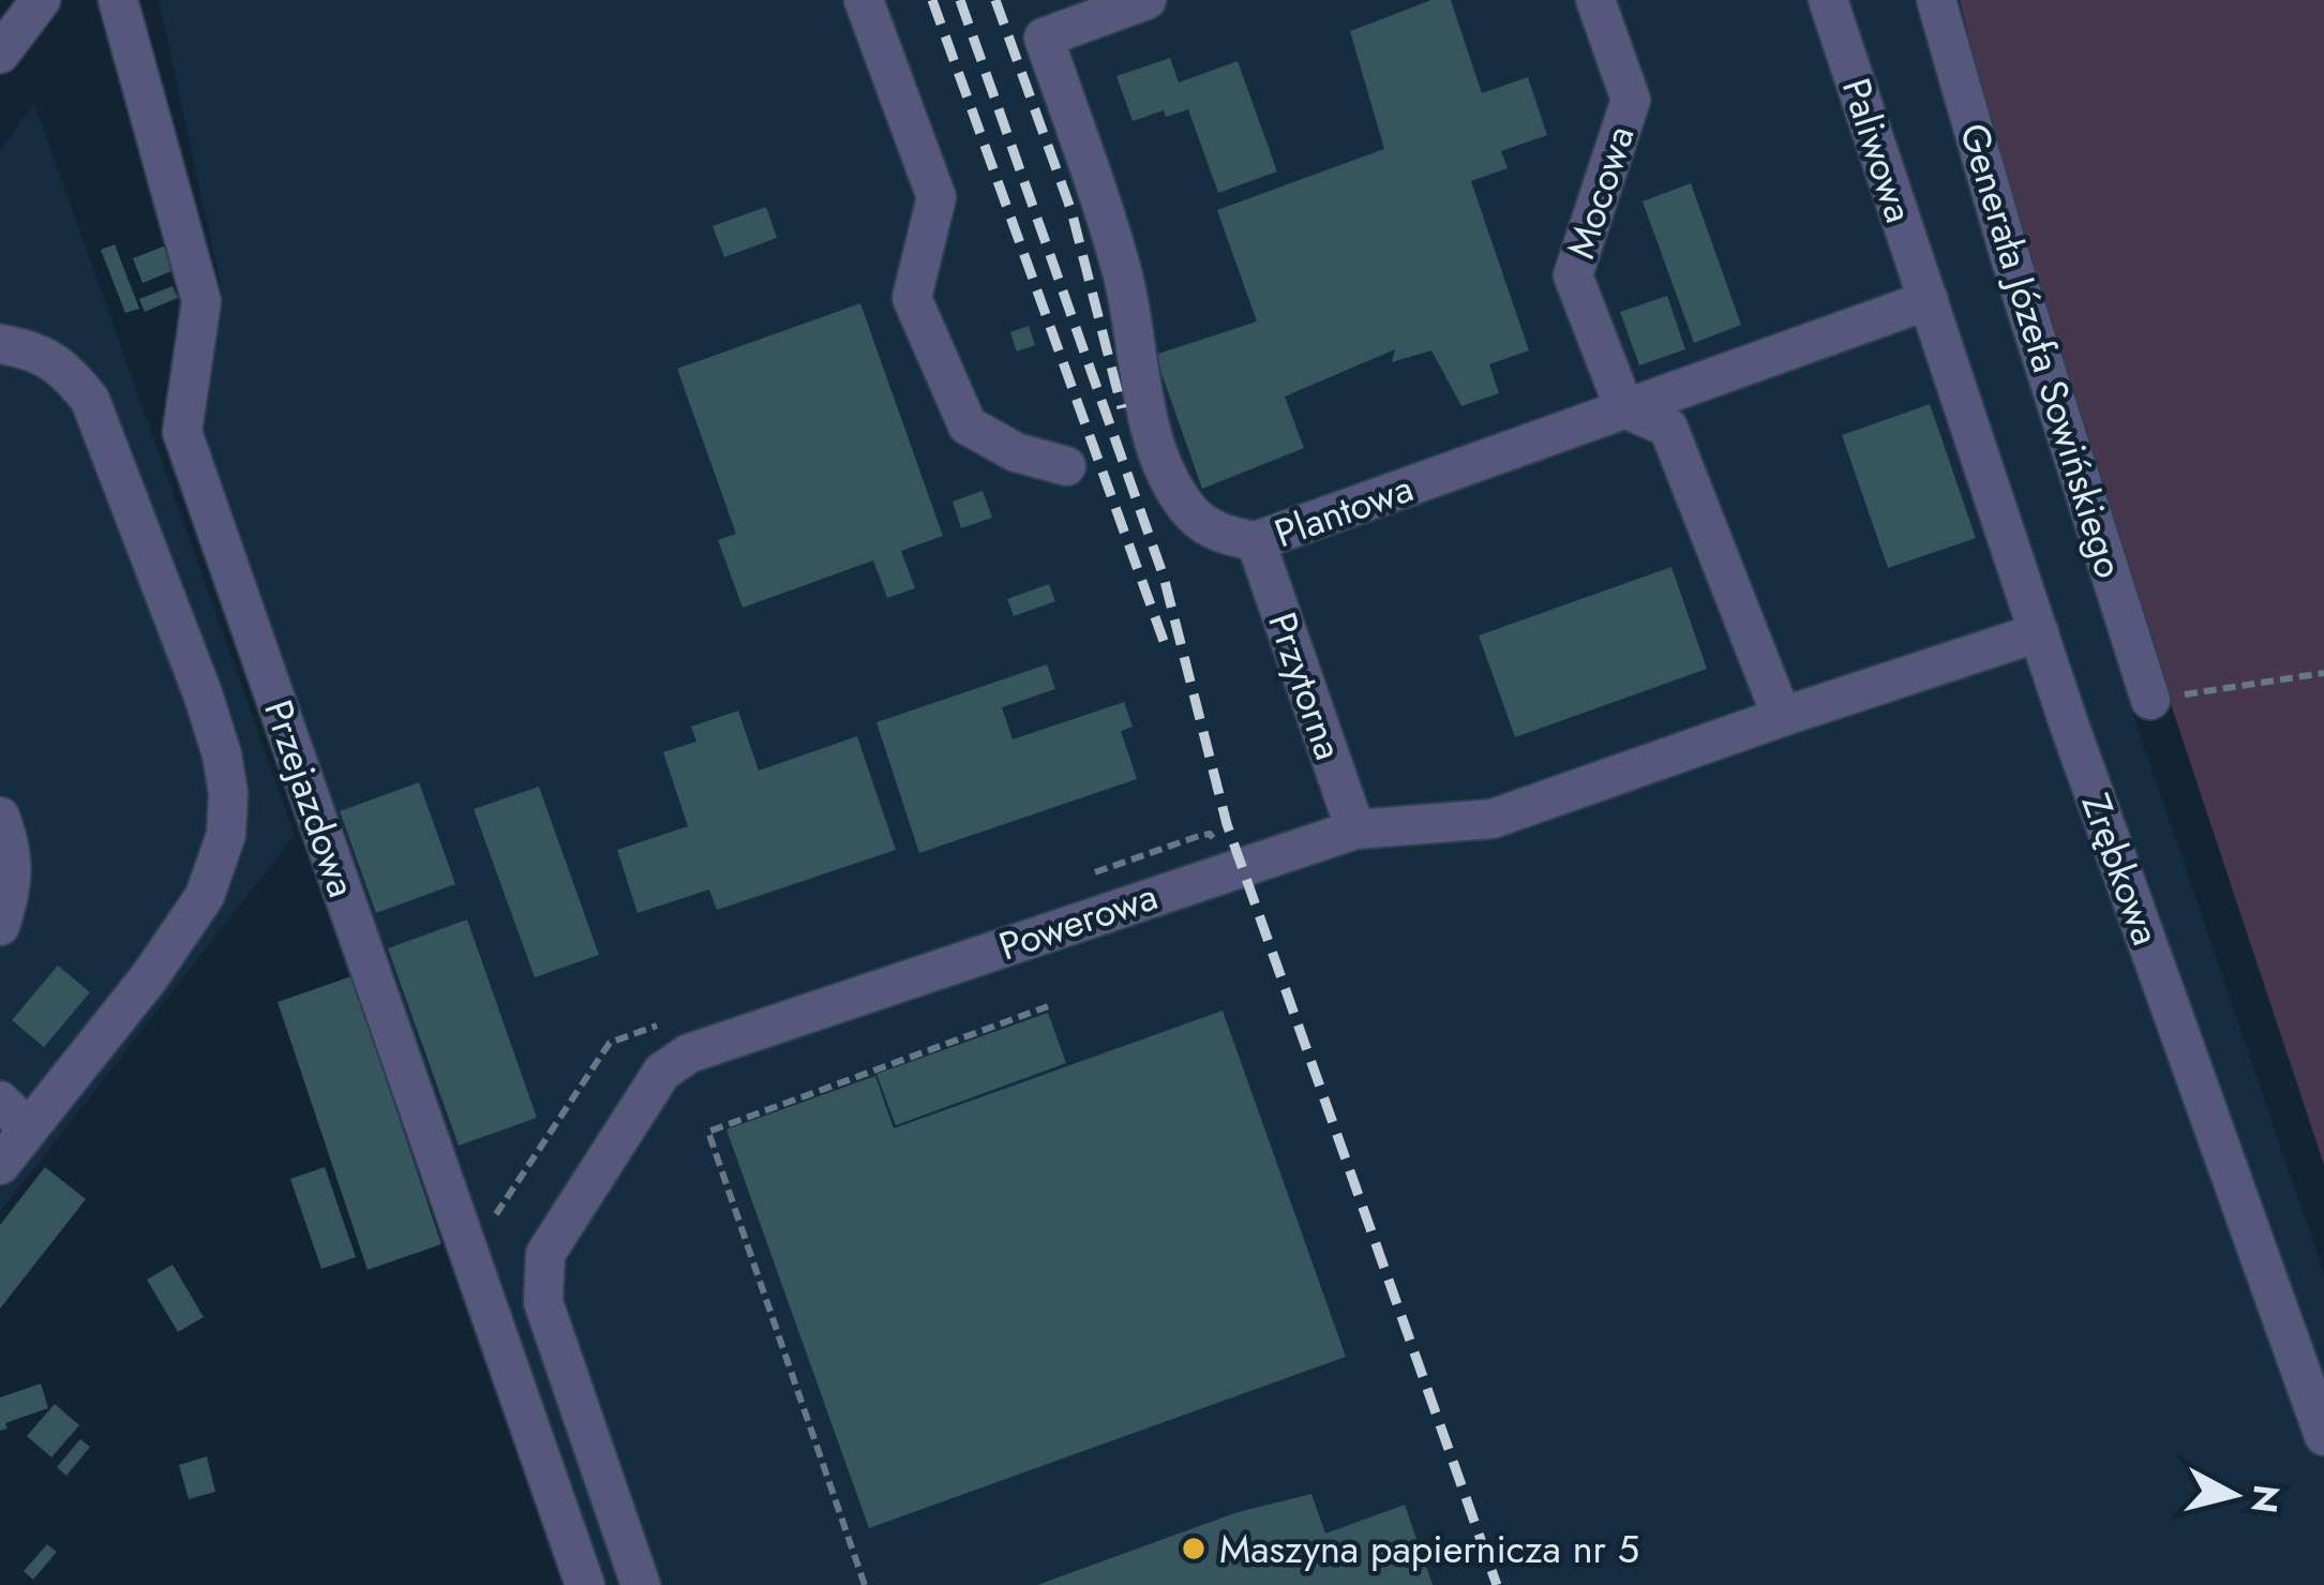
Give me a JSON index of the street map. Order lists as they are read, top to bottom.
{
  "streets": {
    "street": [
      "Paliwowa",
      "Mocowa",
      "Generała Józefa Sowińskiego",
      "Plantowa",
      "Przytorna",
      "Przejazdowa",
      "Zrębkowa",
      "Powerowa"
    ]
  },
  "crossings": [
    ["Paliwowa", "Plantowa"],
    ["Paliwowa", "Zrębkowa"],
    ["Mocowa", "Plantowa"],
    ["Plantowa", "Przytorna"],
    ["Plantowa", "Zrębkowa"],
    ["Przytorna", "Powerowa"],
    ["Zrębkowa", "Powerowa"]
  ],
  "places": ["Maszyna papiernicza nr 5"],
  "north": "right"
}
